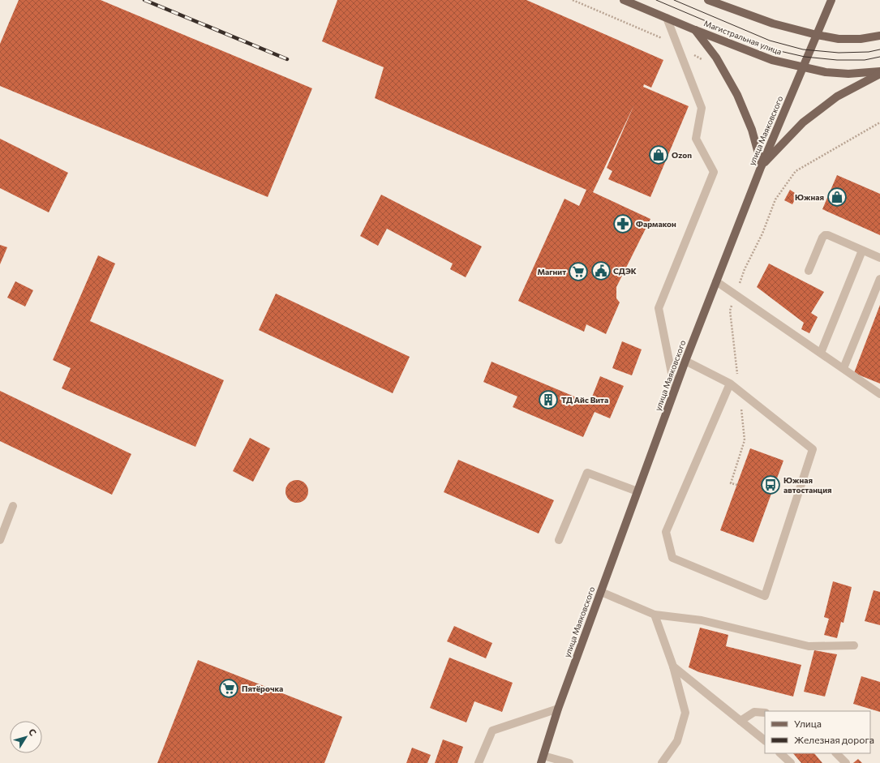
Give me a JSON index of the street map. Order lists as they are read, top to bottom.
{
  "streets": {
    "main road": ["Магистральная улица", "улица Маяковского"]
  },
  "crossings": [
    ["Магистральная улица", "улица Маяковского"]
  ],
  "places": {
    "shop": ["Ozon", "Южная"],
    "pharmacy": ["Фармакон"],
    "public building": ["СДЭК"],
    "supermarket": ["Магнит", "Пятёрочка"],
    "building": ["ТД Айс Вита"],
    "bus stop": ["Южная автостанция"]
  },
  "legend": ["Улица", "Железная дорога"],
  "north": "top right"
}
